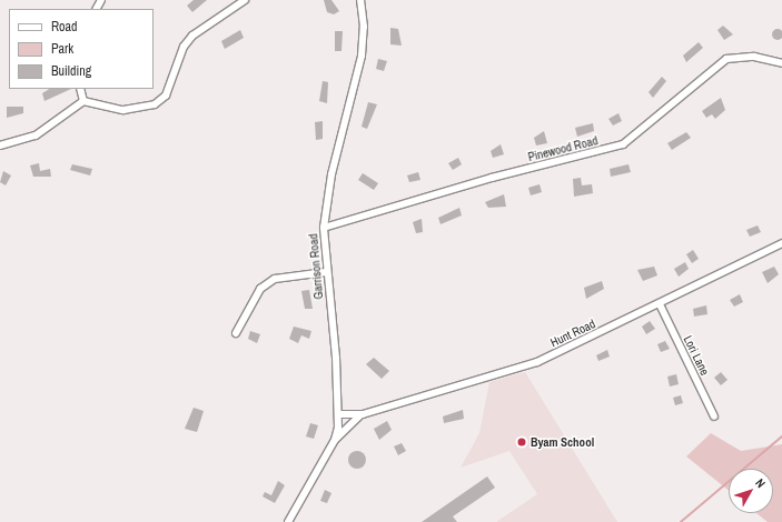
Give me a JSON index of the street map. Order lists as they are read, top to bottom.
{
  "streets": {
    "street": [
      "Pinewood Road",
      "Garrison Road",
      "Hunt Road",
      "Lori Lane"
    ]
  },
  "crossings": [
    ["Pinewood Road", "Garrison Road"],
    ["Garrison Road", "Hunt Road"],
    ["Hunt Road", "Lori Lane"]
  ],
  "places": ["Byam School"],
  "legend": ["Road", "Park", "Building"],
  "north": "top right"
}
